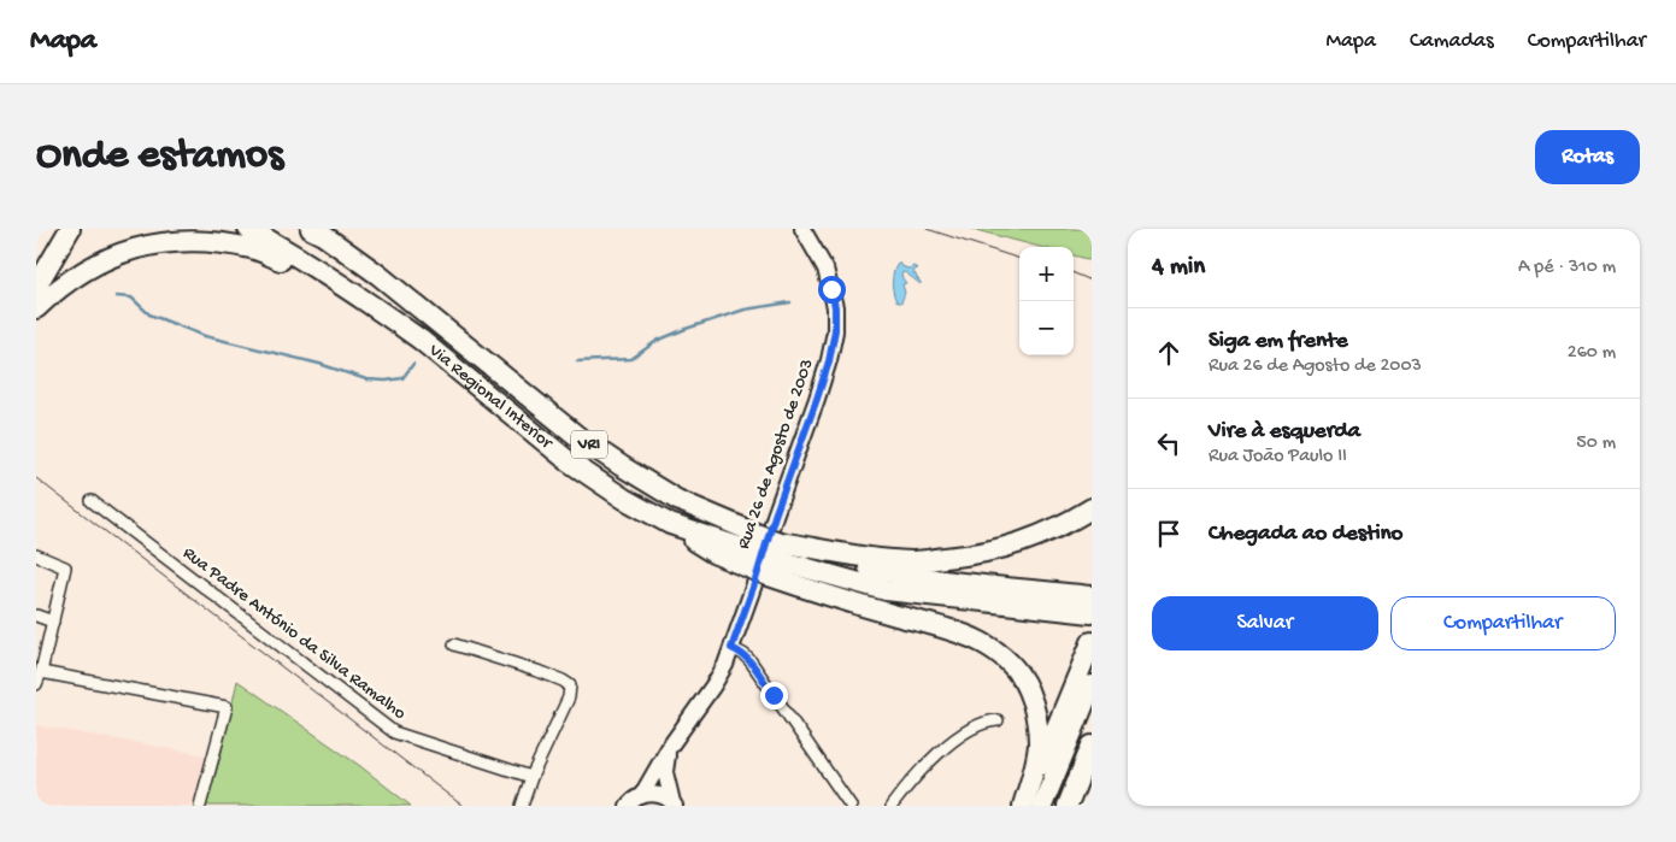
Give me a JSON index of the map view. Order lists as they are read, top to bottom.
{
  "streets": {
    "highway": ["Via Regional Interior", "VRI"],
    "main road": ["Rua 26 de Agosto de 2003"],
    "street": ["Rua Padre António da Silva Ramalho"]
  },
  "crossings": [
    ["Via Regional Interior", "VRI"]
  ],
  "page": {
    "header": "Mapa",
    "nav": ["Mapa", "Camadas", "Compartilhar"],
    "buttons": [
      "Rotas",
      ["Salvar", "Compartilhar"]
    ],
    "title": "Onde estamos",
    "heading": ["4 min", "A pé · 310 m"],
    "map_buttons": ["+", "−"],
    "list": [
      ["Siga em frente", "Rua 26 de Agosto de 2003", "260 m"],
      ["Vire à esquerda", "Rua João Paulo II", "50 m"],
      "Chegada ao destino"
    ]
  }
}
